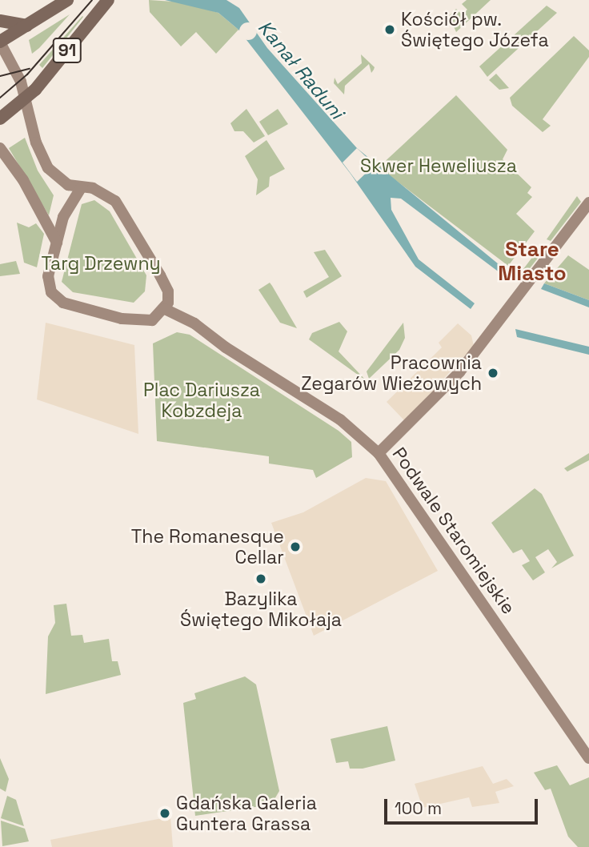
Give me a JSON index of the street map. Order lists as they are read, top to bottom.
{
  "streets": {
    "main road": ["91"],
    "street": ["Podwale Staromiejskie"]
  },
  "districts": ["Stare Miasto"],
  "water": ["Kanał Raduni"],
  "parks": ["Skwer Heweliusza", "Targ Drzewny", "Plac Dariusza Kobzdeja"],
  "places": [
    "Kościół pw. Świętego Józefa",
    "Pracownia Zegarów Wieżowych",
    "The Romanesque Cellar",
    "Bazylika Świętego Mikołaja",
    "Gdańska Galeria Guntera Grassa"
  ],
  "scale_bar": "100 m"
}
